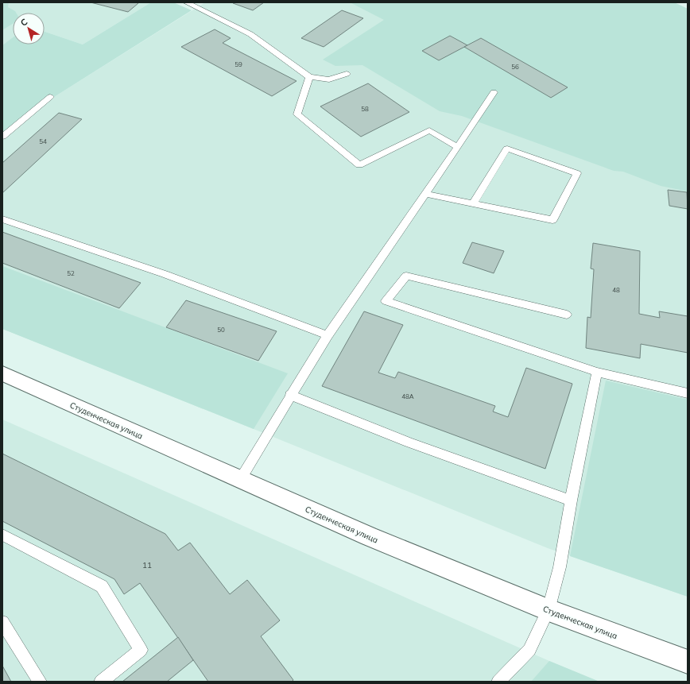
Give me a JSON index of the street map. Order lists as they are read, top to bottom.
{
  "streets": {
    "street": ["Студенческая улица"]
  },
  "house_numbers": [
    "59",
    "56",
    "58",
    "54",
    "52",
    "48",
    "50",
    "48А",
    "11"
  ],
  "north": "top left"
}
